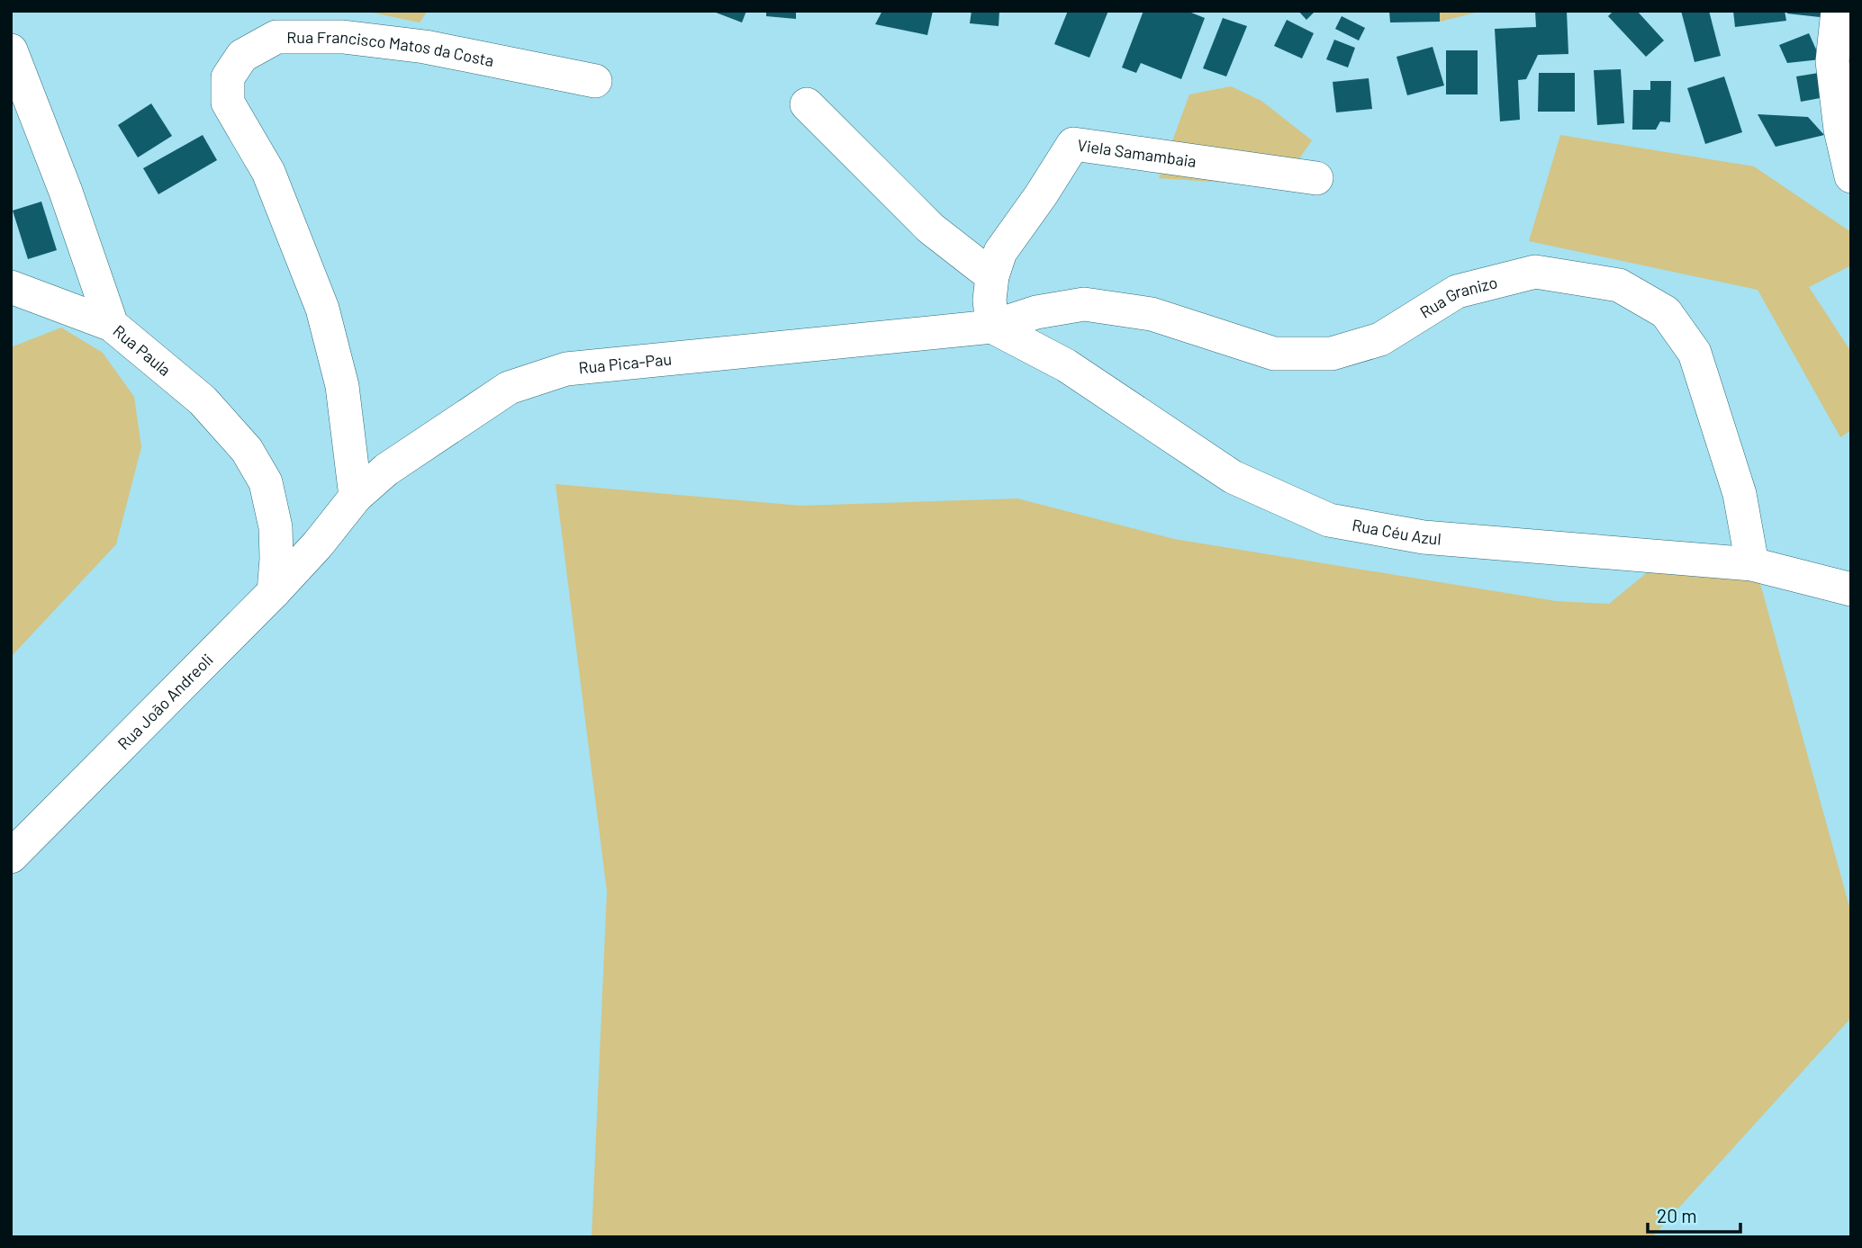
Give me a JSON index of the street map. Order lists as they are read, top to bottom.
{
  "streets": {
    "street": [
      "Rua Francisco Matos da Costa",
      "Viela Samambaia",
      "Rua Granizo",
      "Rua Paula",
      "Rua Pica-Pau",
      "Rua Céu Azul",
      "Rua João Andreoli"
    ]
  },
  "crossings": [
    ["Rua Francisco Matos da Costa", "Rua Pica-Pau"],
    ["Viela Samambaia", "Rua Granizo"],
    ["Viela Samambaia", "Rua Pica-Pau"],
    ["Viela Samambaia", "Rua Céu Azul"],
    ["Rua Granizo", "Rua Pica-Pau"],
    ["Rua Granizo", "Rua Céu Azul"],
    ["Rua Paula", "Rua João Andreoli"],
    ["Rua Pica-Pau", "Rua Céu Azul"],
    ["Rua Pica-Pau", "Rua João Andreoli"]
  ],
  "scale_bar": "20 m"
}
